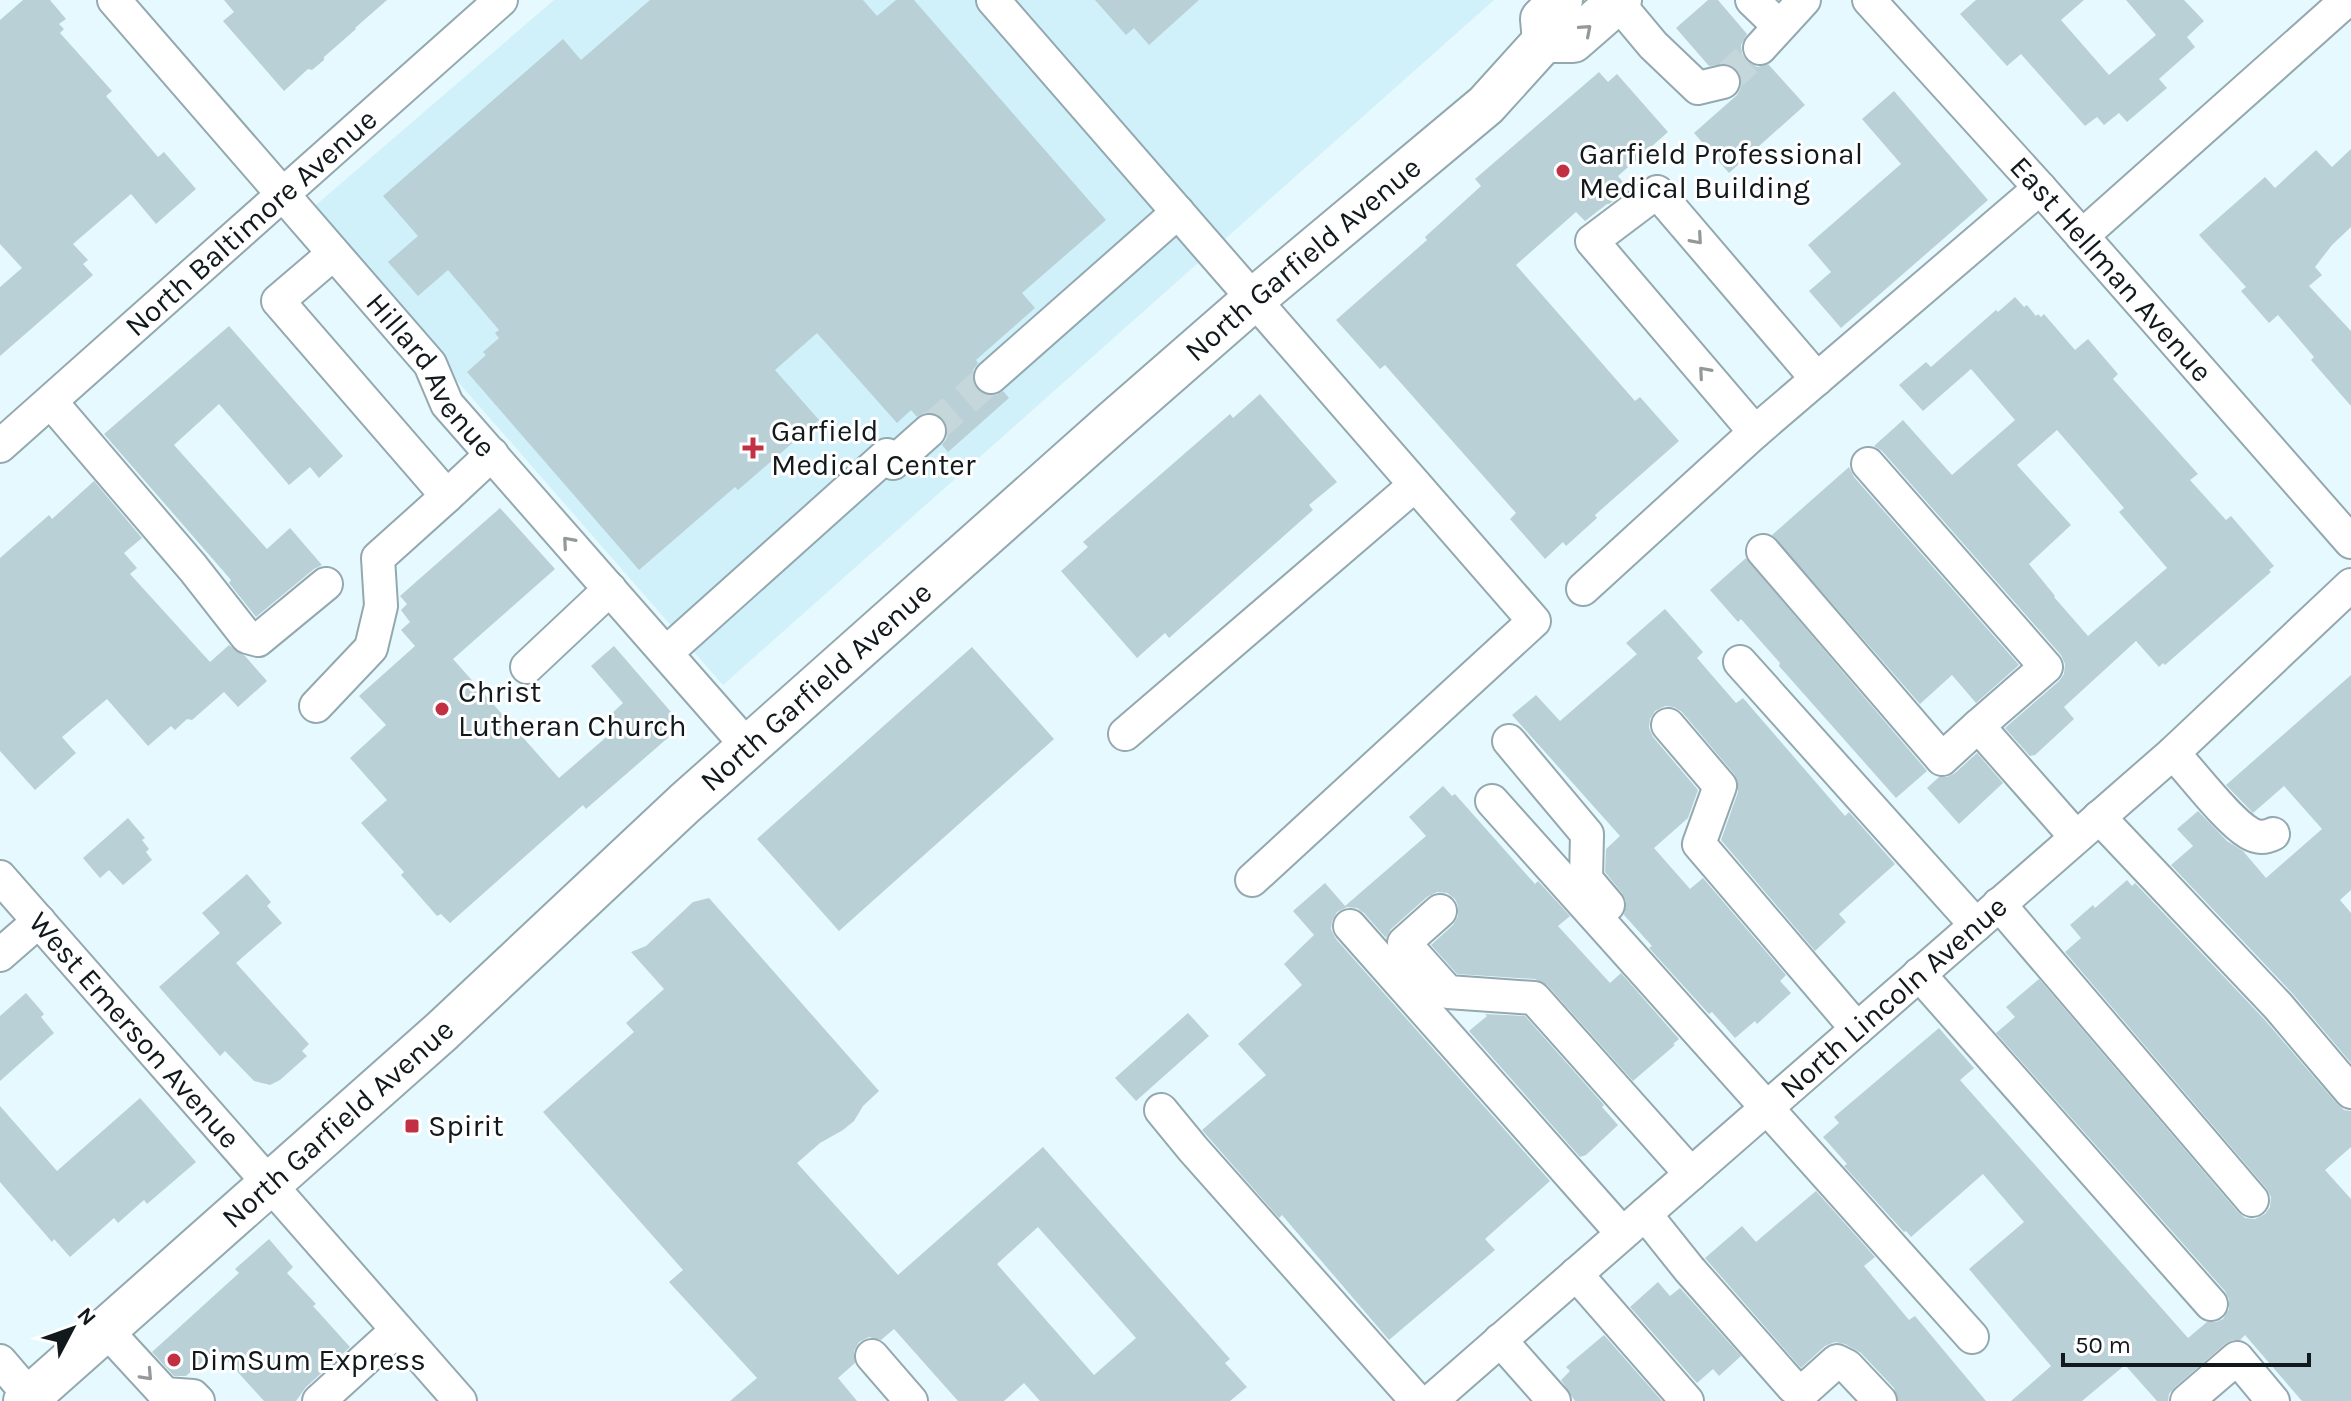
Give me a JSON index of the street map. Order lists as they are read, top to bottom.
{
  "streets": {
    "main road": ["North Garfield Avenue"],
    "street": [
      "North Baltimore Avenue",
      "East Hellman Avenue",
      "Hillard Avenue",
      "North Lincoln Avenue",
      "West Emerson Avenue"
    ]
  },
  "crossings": [
    ["North Baltimore Avenue", "Hillard Avenue"],
    ["North Garfield Avenue", "Hillard Avenue"],
    ["North Garfield Avenue", "West Emerson Avenue"]
  ],
  "places": {
    "other": ["Garfield Professional Medical Building", "Christ Lutheran Church", "DimSum Express"],
    "health": ["Garfield Medical Center"],
    "transit": ["Spirit"]
  },
  "scale_bar": "50 m",
  "north": "top right"
}
